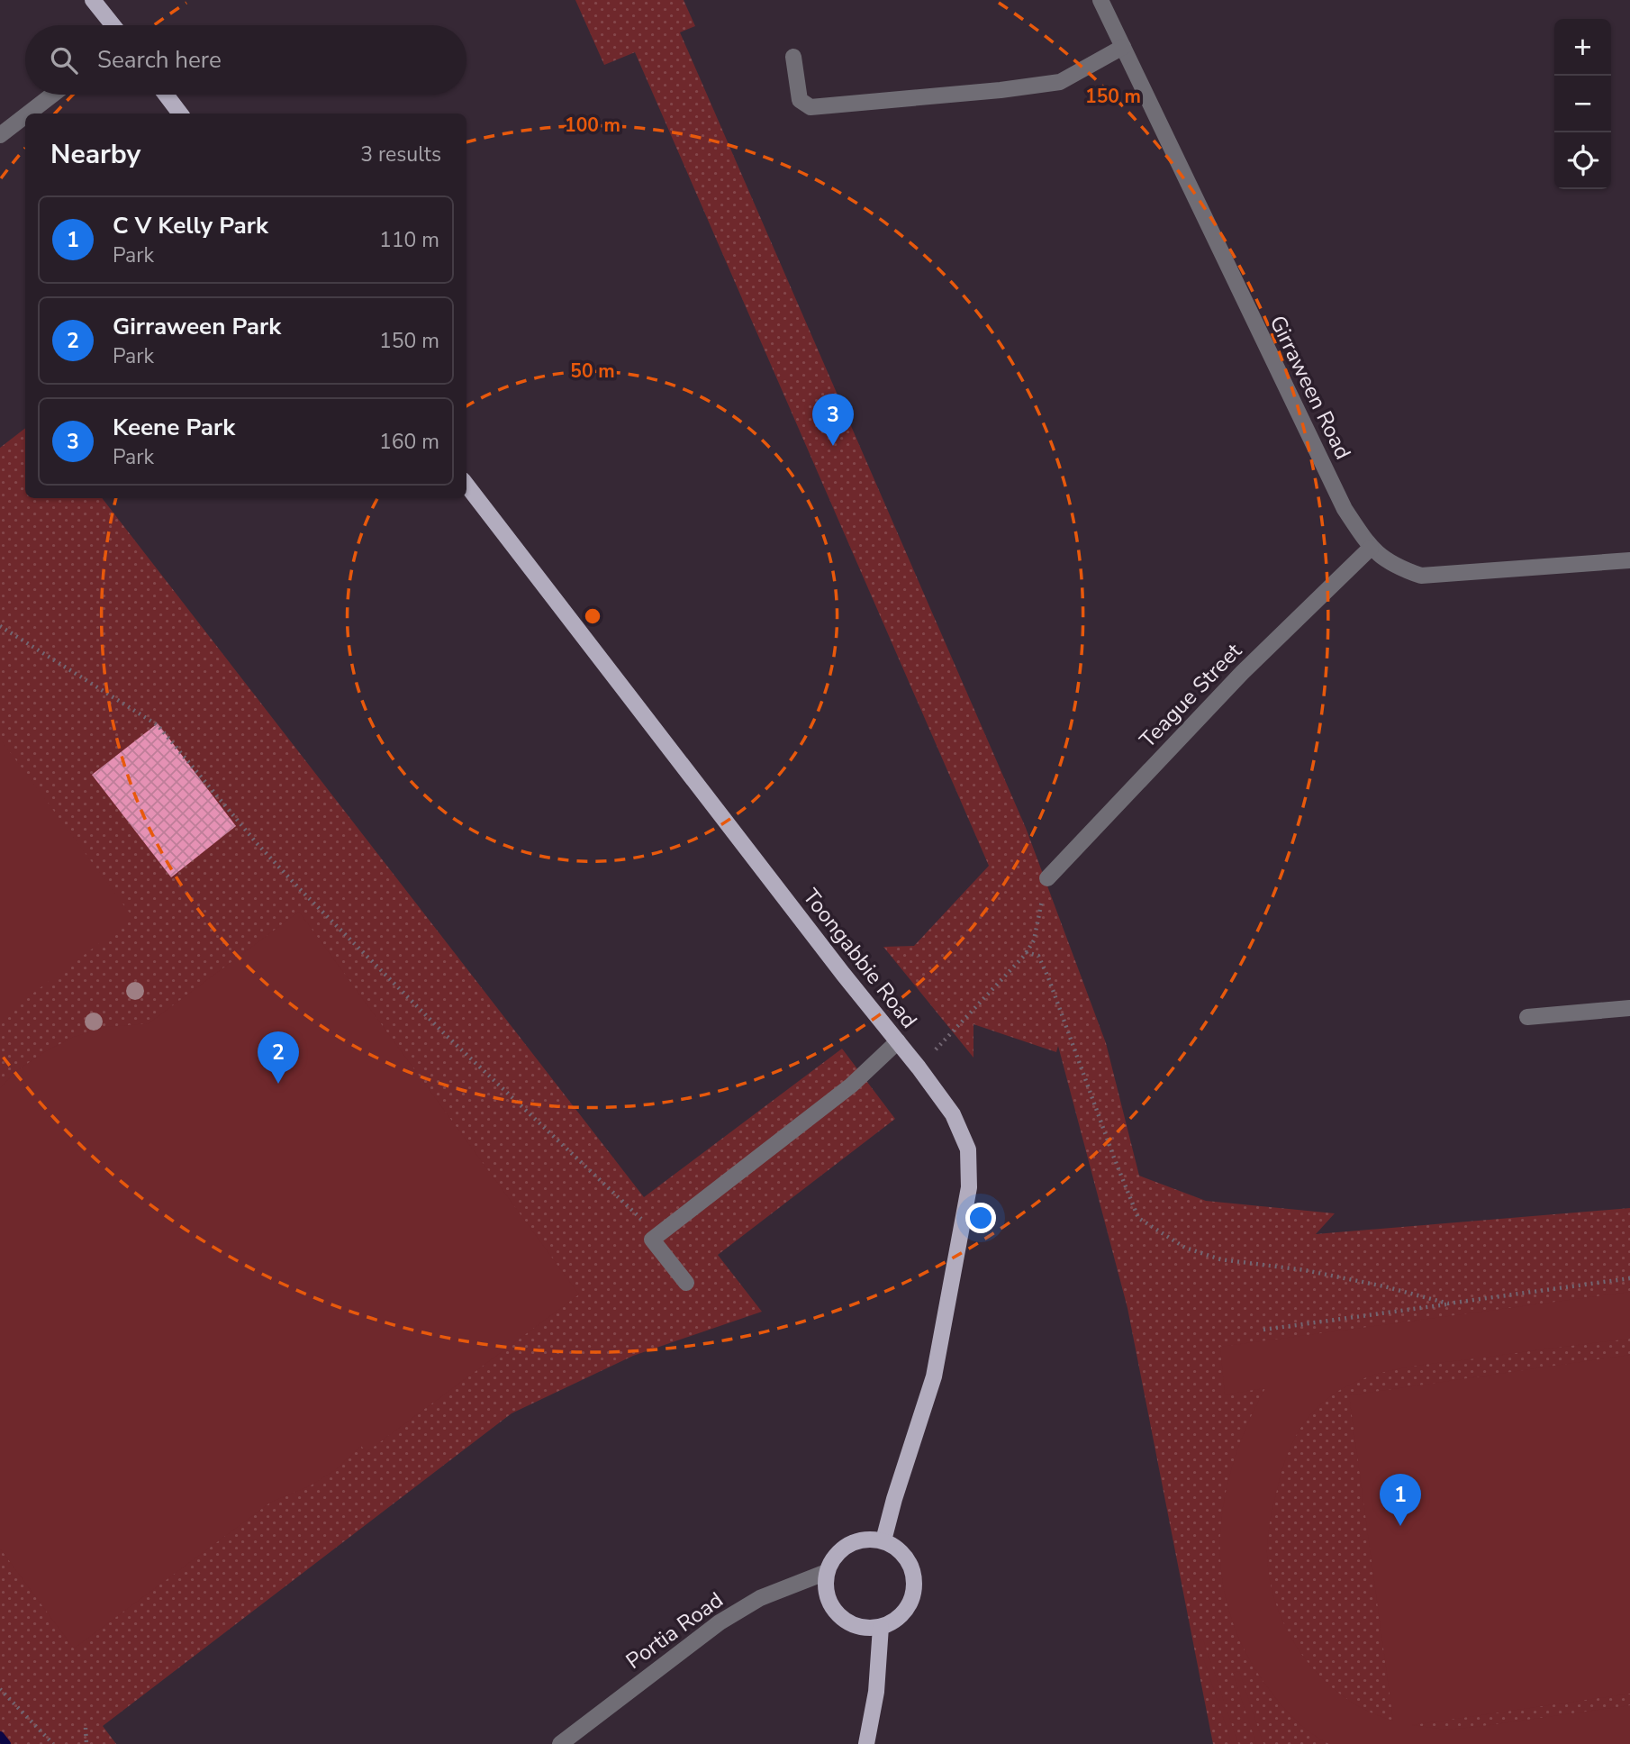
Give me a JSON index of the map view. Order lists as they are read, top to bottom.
{
  "streets": {
    "main road": ["Toongabbie Road"],
    "street": ["Girraween Road", "Teague Street", "Portia Road"]
  },
  "crossings": [
    ["Girraween Road", "Teague Street"],
    ["Toongabbie Road", "Portia Road"]
  ],
  "page": {
    "map_buttons": ["+", "−"],
    "search": "Search here",
    "heading": ["Nearby", "3 results"],
    "list": [
      {
        "mark": "1",
        "name": "C V Kelly Park",
        "note": "Park",
        "value": "110 m"
      },
      {
        "mark": "2",
        "name": "Girraween Park",
        "note": "Park",
        "value": "150 m"
      },
      {
        "mark": "3",
        "name": "Keene Park",
        "note": "Park",
        "value": "160 m"
      }
    ],
    "pins": ["3", "2", "1"]
  },
  "rings": ["150 m", "100 m", "50 m"]
}
